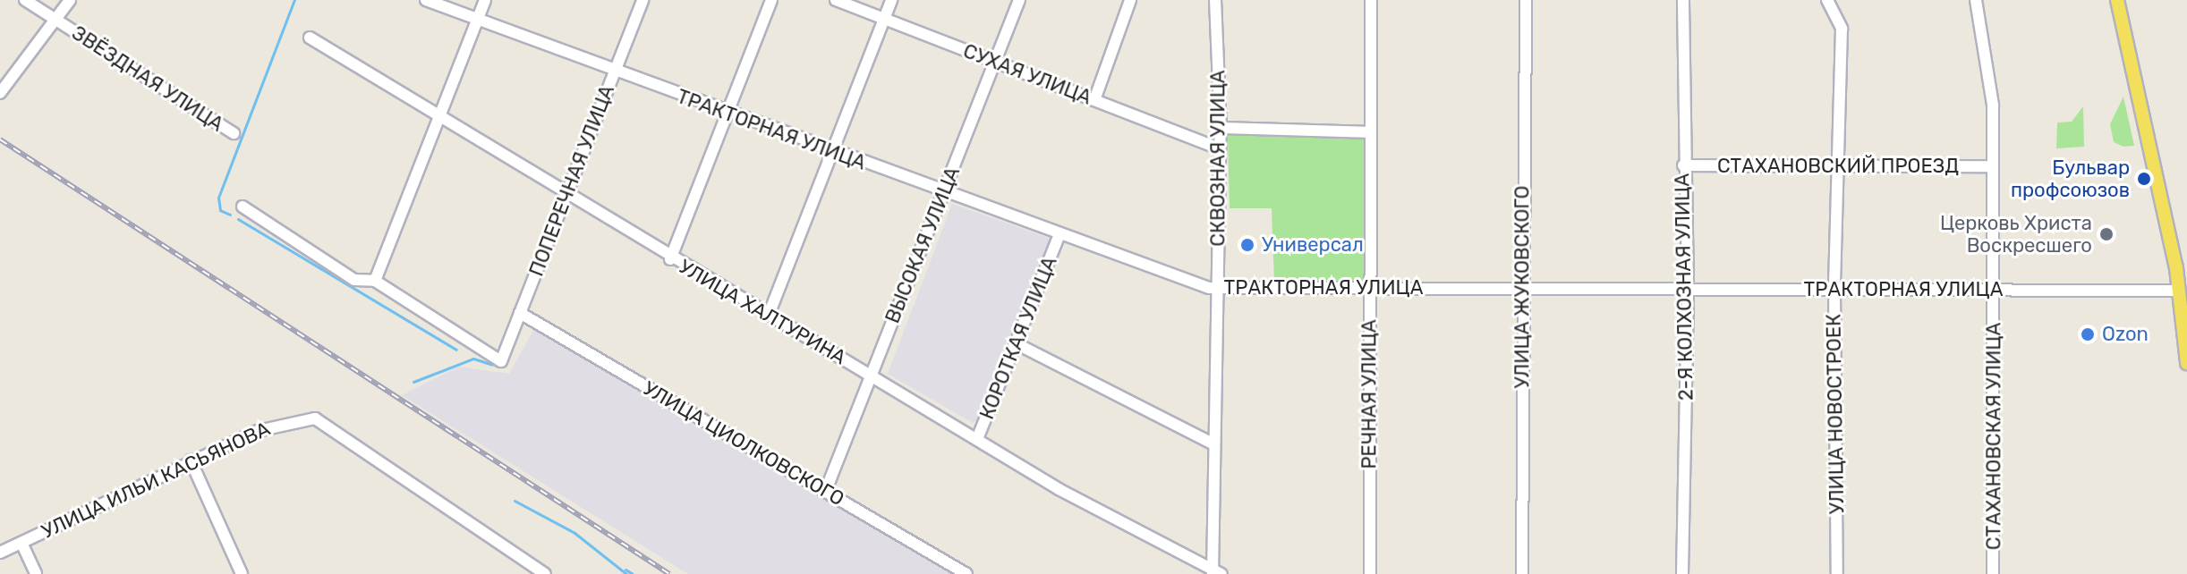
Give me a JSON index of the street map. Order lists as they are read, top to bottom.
{
  "streets": {
    "street": [
      "СУХАЯ УЛИЦА",
      "ЗВЁЗДНАЯ УЛИЦА",
      "ТРАКТОРНАЯ УЛИЦА",
      "СКВОЗНАЯ УЛИЦА",
      "СТАХАНОВСКИЙ ПРОЕЗД",
      "ПОПЕРЕЧНАЯ УЛИЦА",
      "ВЫСОКАЯ УЛИЦА",
      "УЛИЦА ЖУКОВСКОГО",
      "2-Я КОЛХОЗНАЯ УЛИЦА",
      "УЛИЦА ХАЛТУРИНА",
      "КОРОТКАЯ УЛИЦА",
      "РЕЧНАЯ УЛИЦА",
      "УЛИЦА НОВОСТРОЕК",
      "СТАХАНОВСКАЯ УЛИЦА",
      "УЛИЦА ЦИОЛКОВСКОГО",
      "УЛИЦА ИЛЬИ КАСЬЯНОВА"
    ]
  },
  "crossings": [
    ["СУХАЯ УЛИЦА", "СКВОЗНАЯ УЛИЦА"],
    ["СУХАЯ УЛИЦА", "ВЫСОКАЯ УЛИЦА"],
    ["ТРАКТОРНАЯ УЛИЦА", "СКВОЗНАЯ УЛИЦА"],
    ["ТРАКТОРНАЯ УЛИЦА", "ПОПЕРЕЧНАЯ УЛИЦА"],
    ["ТРАКТОРНАЯ УЛИЦА", "ВЫСОКАЯ УЛИЦА"],
    ["ТРАКТОРНАЯ УЛИЦА", "УЛИЦА ЖУКОВСКОГО"],
    ["ТРАКТОРНАЯ УЛИЦА", "2-Я КОЛХОЗНАЯ УЛИЦА"],
    ["ТРАКТОРНАЯ УЛИЦА", "КОРОТКАЯ УЛИЦА"],
    ["ТРАКТОРНАЯ УЛИЦА", "РЕЧНАЯ УЛИЦА"],
    ["ТРАКТОРНАЯ УЛИЦА", "УЛИЦА НОВОСТРОЕК"],
    ["ТРАКТОРНАЯ УЛИЦА", "СТАХАНОВСКАЯ УЛИЦА"],
    ["СКВОЗНАЯ УЛИЦА", "УЛИЦА ХАЛТУРИНА"],
    ["СТАХАНОВСКИЙ ПРОЕЗД", "2-Я КОЛХОЗНАЯ УЛИЦА"],
    ["СТАХАНОВСКИЙ ПРОЕЗД", "УЛИЦА НОВОСТРОЕК"],
    ["СТАХАНОВСКИЙ ПРОЕЗД", "СТАХАНОВСКАЯ УЛИЦА"],
    ["ПОПЕРЕЧНАЯ УЛИЦА", "УЛИЦА ХАЛТУРИНА"],
    ["ПОПЕРЕЧНАЯ УЛИЦА", "УЛИЦА ЦИОЛКОВСКОГО"],
    ["ВЫСОКАЯ УЛИЦА", "УЛИЦА ХАЛТУРИНА"],
    ["ВЫСОКАЯ УЛИЦА", "УЛИЦА ЦИОЛКОВСКОГО"],
    ["УЛИЦА ХАЛТУРИНА", "КОРОТКАЯ УЛИЦА"]
  ],
  "places": [
    "Бульвар профсоюзов",
    "Церковь Христа Воскресшего",
    "Универсал",
    "Ozon"
  ]
}
